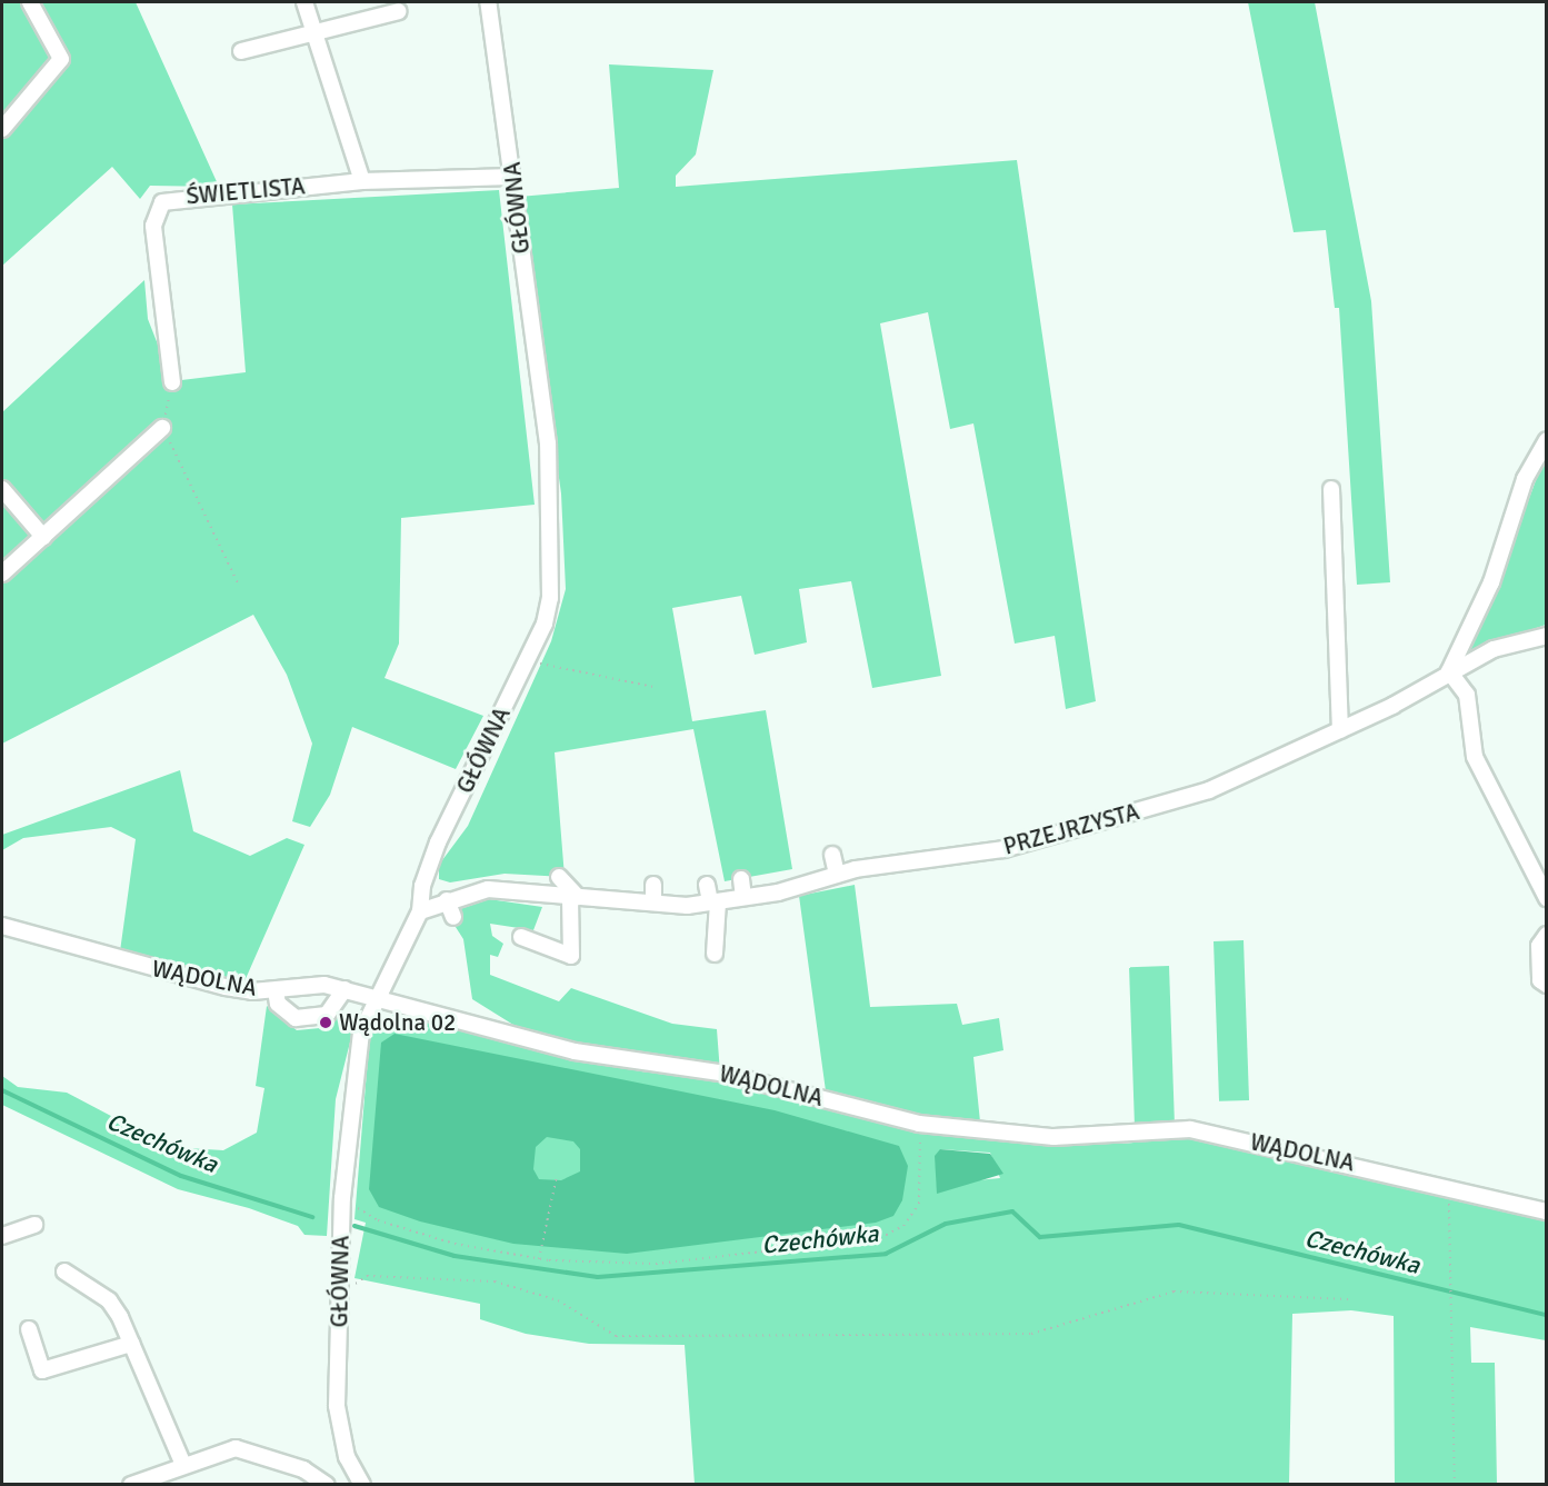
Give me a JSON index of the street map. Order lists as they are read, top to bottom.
{
  "streets": {
    "street": [
      "ŚWIETLISTA",
      "GŁÓWNA",
      "PRZEJRZYSTA",
      "WĄDOLNA"
    ]
  },
  "crossings": [
    ["ŚWIETLISTA", "GŁÓWNA"],
    ["GŁÓWNA", "PRZEJRZYSTA"],
    ["GŁÓWNA", "WĄDOLNA"]
  ],
  "water": ["Czechówka"],
  "places": ["Wądolna 02"]
}
